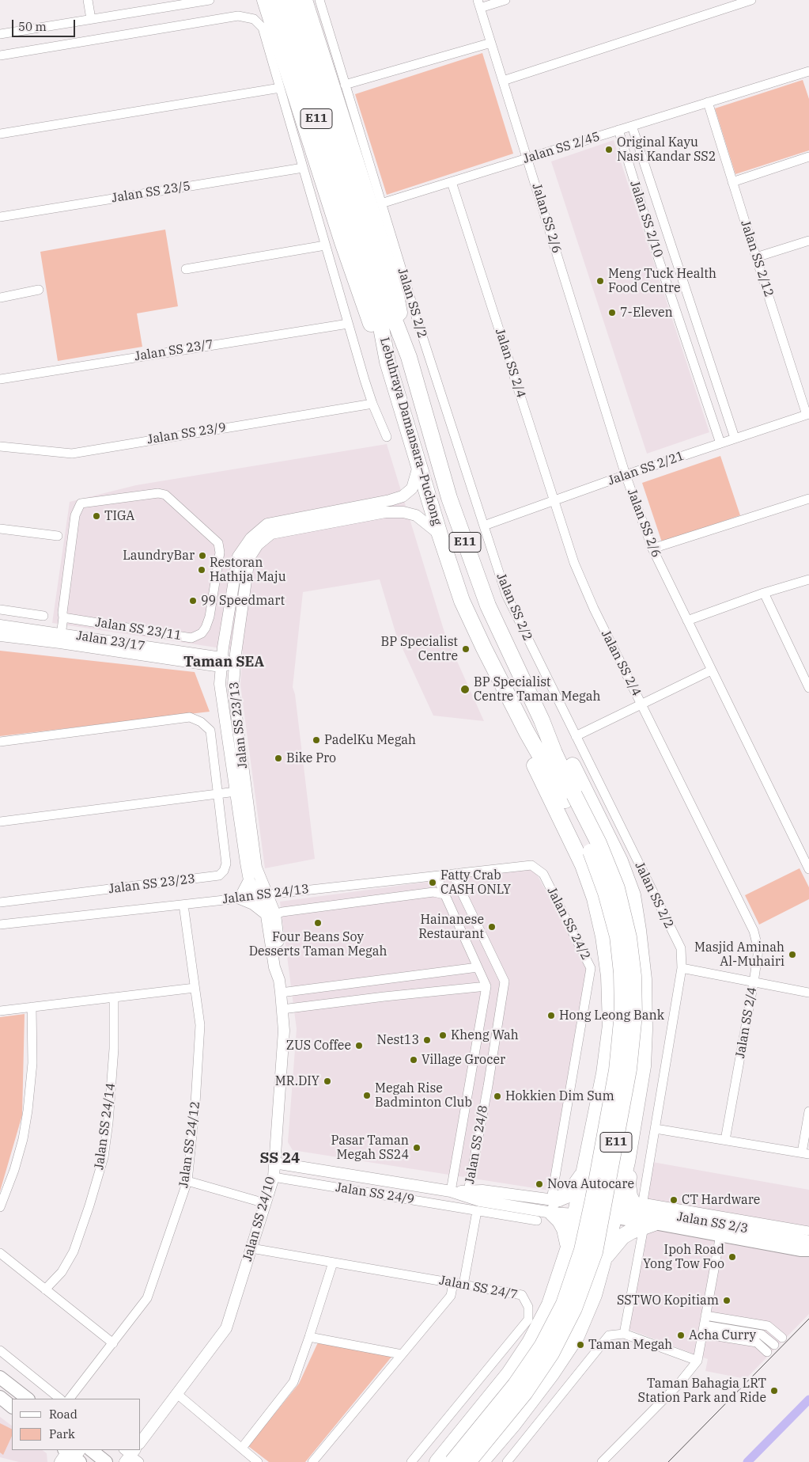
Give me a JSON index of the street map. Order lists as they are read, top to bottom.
{
  "streets": {
    "highway": ["E11", "Lebuhraya Damansara–Puchong"],
    "main road": ["Jalan SS 2/3"],
    "street": [
      "Jalan SS 2/45",
      "Jalan SS 23/5",
      "Jalan SS 2/6",
      "Jalan SS 2/10",
      "Jalan SS 2/12",
      "Jalan SS 2/2",
      "Jalan SS 23/7",
      "Jalan SS 2/4",
      "Jalan SS 23/9",
      "Jalan SS 2/21",
      "Jalan SS 23/11",
      "Jalan 23/17",
      "Jalan SS 23/13",
      "Jalan SS 23/23",
      "Jalan SS 24/13",
      "Jalan SS 24/2",
      "Jalan SS 24/14",
      "Jalan SS 24/12",
      "Jalan SS 24/8",
      "Jalan SS 24/9",
      "Jalan SS 24/10",
      "Jalan SS 24/7"
    ]
  },
  "crossings": [
    ["Jalan SS 2/45", "Jalan SS 2/6"],
    ["Jalan SS 2/45", "Jalan SS 2/10"],
    ["Jalan SS 2/45", "Jalan SS 2/12"],
    ["Jalan SS 2/45", "Jalan SS 2/2"],
    ["Jalan SS 2/45", "Jalan SS 2/4"],
    ["Jalan SS 2/6", "Jalan SS 2/21"],
    ["Jalan SS 2/10", "Jalan SS 2/21"],
    ["Jalan SS 2/12", "Jalan SS 2/21"],
    ["Jalan SS 2/2", "Jalan SS 2/21"],
    ["Jalan SS 2/2", "Jalan SS 2/3"],
    ["Jalan SS 2/4", "Jalan SS 2/21"],
    ["Lebuhraya Damansara–Puchong", "Jalan SS 23/13"],
    ["Jalan SS 23/11", "Jalan 23/17"],
    ["Jalan 23/17", "Jalan SS 23/13"],
    ["Jalan SS 23/13", "Jalan SS 24/13"],
    ["Jalan SS 23/13", "Jalan SS 24/10"],
    ["Jalan SS 24/13", "Jalan SS 24/2"],
    ["Jalan SS 24/13", "Jalan SS 24/12"],
    ["Jalan SS 24/13", "Jalan SS 24/8"],
    ["Jalan SS 24/13", "Jalan SS 24/10"],
    ["Jalan SS 24/2", "Jalan SS 24/9"],
    ["Jalan SS 24/8", "Jalan SS 24/9"],
    ["Jalan SS 24/9", "Jalan SS 24/10"],
    ["Jalan SS 24/10", "Jalan SS 24/7"]
  ],
  "districts": ["Taman SEA", "SS 24"],
  "places": [
    "Original Kayu Nasi Kandar SS2",
    "Meng Tuck Health Food Centre",
    "7-Eleven",
    "TIGA",
    "LaundryBar",
    "Restoran Hathija Maju",
    "99 Speedmart",
    "BP Specialist Centre",
    "BP Specialist Centre Taman Megah",
    "PadelKu Megah",
    "Bike Pro",
    "Fatty Crab CASH ONLY",
    "Four Beans Soy Desserts Taman Megah",
    "Hainanese Restaurant",
    "Masjid Aminah Al-Muhairi",
    "Hong Leong Bank",
    "Kheng Wah",
    "Nest13",
    "ZUS Coffee",
    "Village Grocer",
    "MR.DIY",
    "Megah Rise Badminton Club",
    "Hokkien Dim Sum",
    "Pasar Taman Megah SS24",
    "Nova Autocare",
    "CT Hardware",
    "Ipoh Road Yong Tow Foo",
    "SSTWO Kopitiam",
    "Acha Curry",
    "Taman Megah",
    "Taman Bahagia LRT Station Park and Ride"
  ],
  "legend": ["Road", "Park"],
  "scale_bar": "50 m"
}
